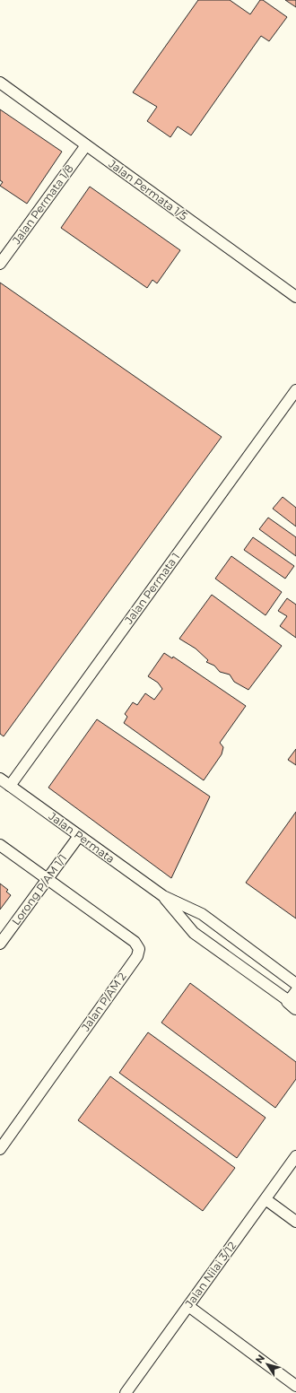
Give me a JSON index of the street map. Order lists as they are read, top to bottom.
{
  "streets": {
    "street": [
      "Jalan Permata 1/5",
      "Jalan Permata 1/8",
      "Jalan Permata 1",
      "Jalan Permata",
      "Lorong P/AM 1/1",
      "Jalan P/AM 2",
      "Jalan Nilai 3/12"
    ]
  },
  "crossings": [
    ["Jalan Permata 1/5", "Jalan Permata 1/8"],
    ["Jalan Permata 1", "Jalan Permata"],
    ["Jalan Permata", "Lorong P/AM 1/1"],
    ["Lorong P/AM 1/1", "Jalan P/AM 2"]
  ],
  "north": "top left"
}
